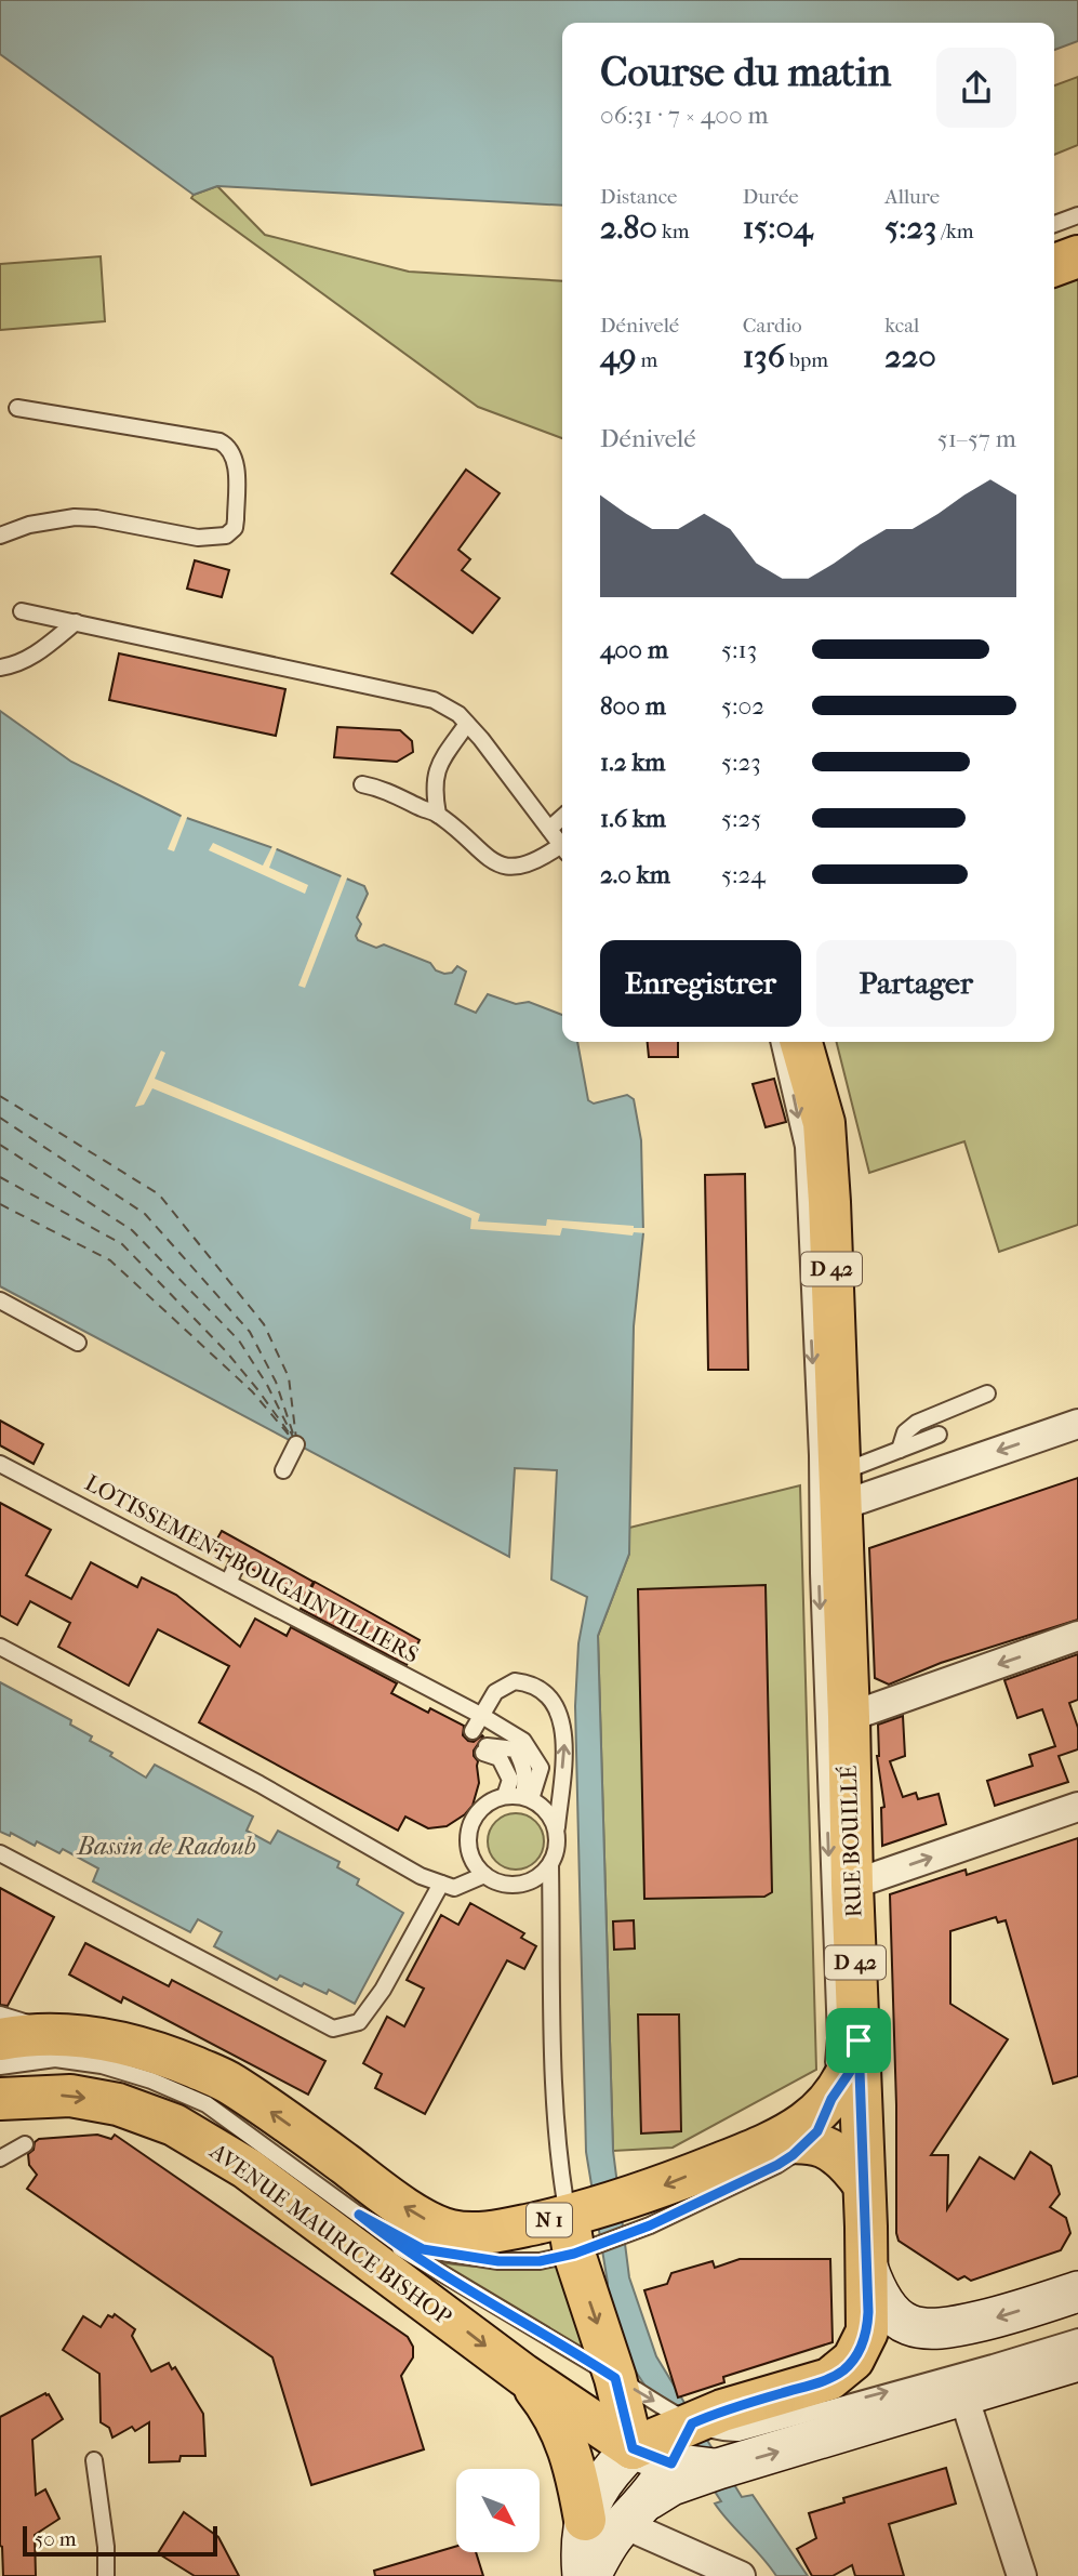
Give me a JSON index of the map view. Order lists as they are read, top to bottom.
{
  "streets": {
    "main road": [
      "D 42",
      "RUE BOUILLÉ",
      "N 1",
      "AVENUE MAURICE BISHOP"
    ],
    "lane": ["LOTISSEMENT BOUGAINVILLIERS"]
  },
  "crossings": [
    ["D 42", "RUE BOUILLÉ"],
    ["RUE BOUILLÉ", "N 1"],
    ["RUE BOUILLÉ", "AVENUE MAURICE BISHOP"]
  ],
  "water": ["Bassin de Radoub"],
  "scale_bar": "50 m",
  "north": "bottom right",
  "page": {
    "heading": ["Course du matin", "06:31 · 7 × 400 m"],
    "stats": [
      ["Distance", "2.80 km"],
      ["Durée", "15:04"],
      ["Allure", "5:23 /km"],
      ["Dénivelé", "49 m"],
      ["Cardio", "136 bpm"],
      ["kcal", "220"]
    ],
    "chart": ["Dénivelé", "51–57 m"],
    "list": [
      {
        "name": "400 m",
        "note": "5:13"
      },
      {
        "name": "800 m",
        "note": "5:02"
      },
      {
        "name": "1.2 km",
        "note": "5:23"
      },
      {
        "name": "1.6 km",
        "note": "5:25"
      },
      {
        "name": "2.0 km",
        "note": "5:24"
      }
    ],
    "buttons": ["Enregistrer", "Partager"],
    "scale": "50 m"
  }
}
